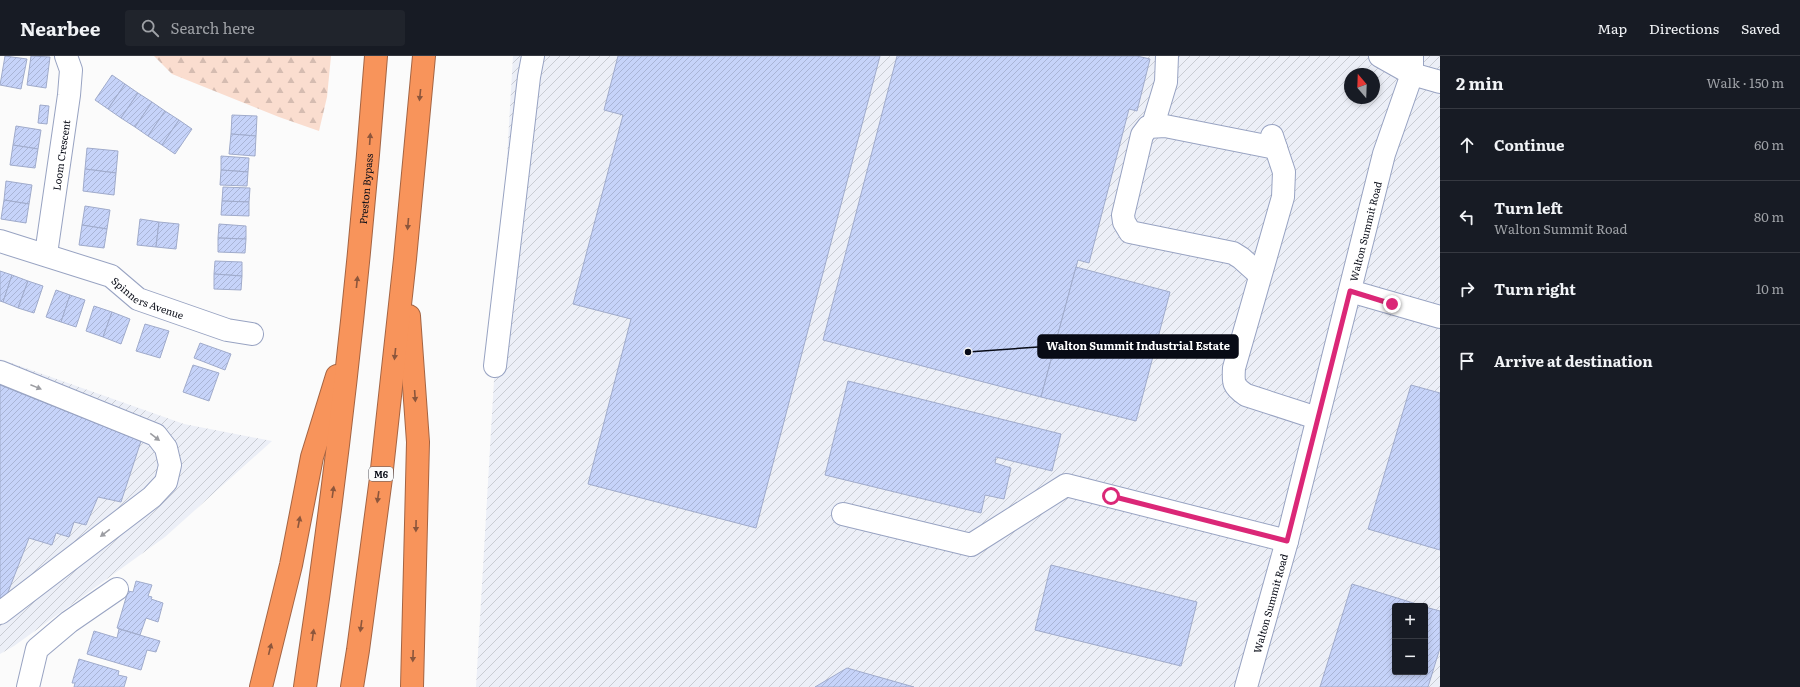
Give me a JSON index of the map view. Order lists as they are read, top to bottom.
{
  "streets": {
    "highway": ["Preston Bypass", "M6"],
    "street": ["Loom Crescent", "Walton Summit Road", "Spinners Avenue"]
  },
  "crossings": [
    ["Loom Crescent", "Spinners Avenue"]
  ],
  "places": ["Walton Summit Industrial Estate"],
  "north": "top",
  "page": {
    "header": "Nearbee",
    "search": "Search here",
    "nav": ["Map", "Directions", "Saved"],
    "heading": ["2 min", "Walk · 150 m"],
    "list": [
      ["Continue", "60 m"],
      ["Turn left", "Walton Summit Road", "80 m"],
      ["Turn right", "10 m"],
      "Arrive at destination"
    ],
    "map_buttons": ["+", "−"]
  }
}
